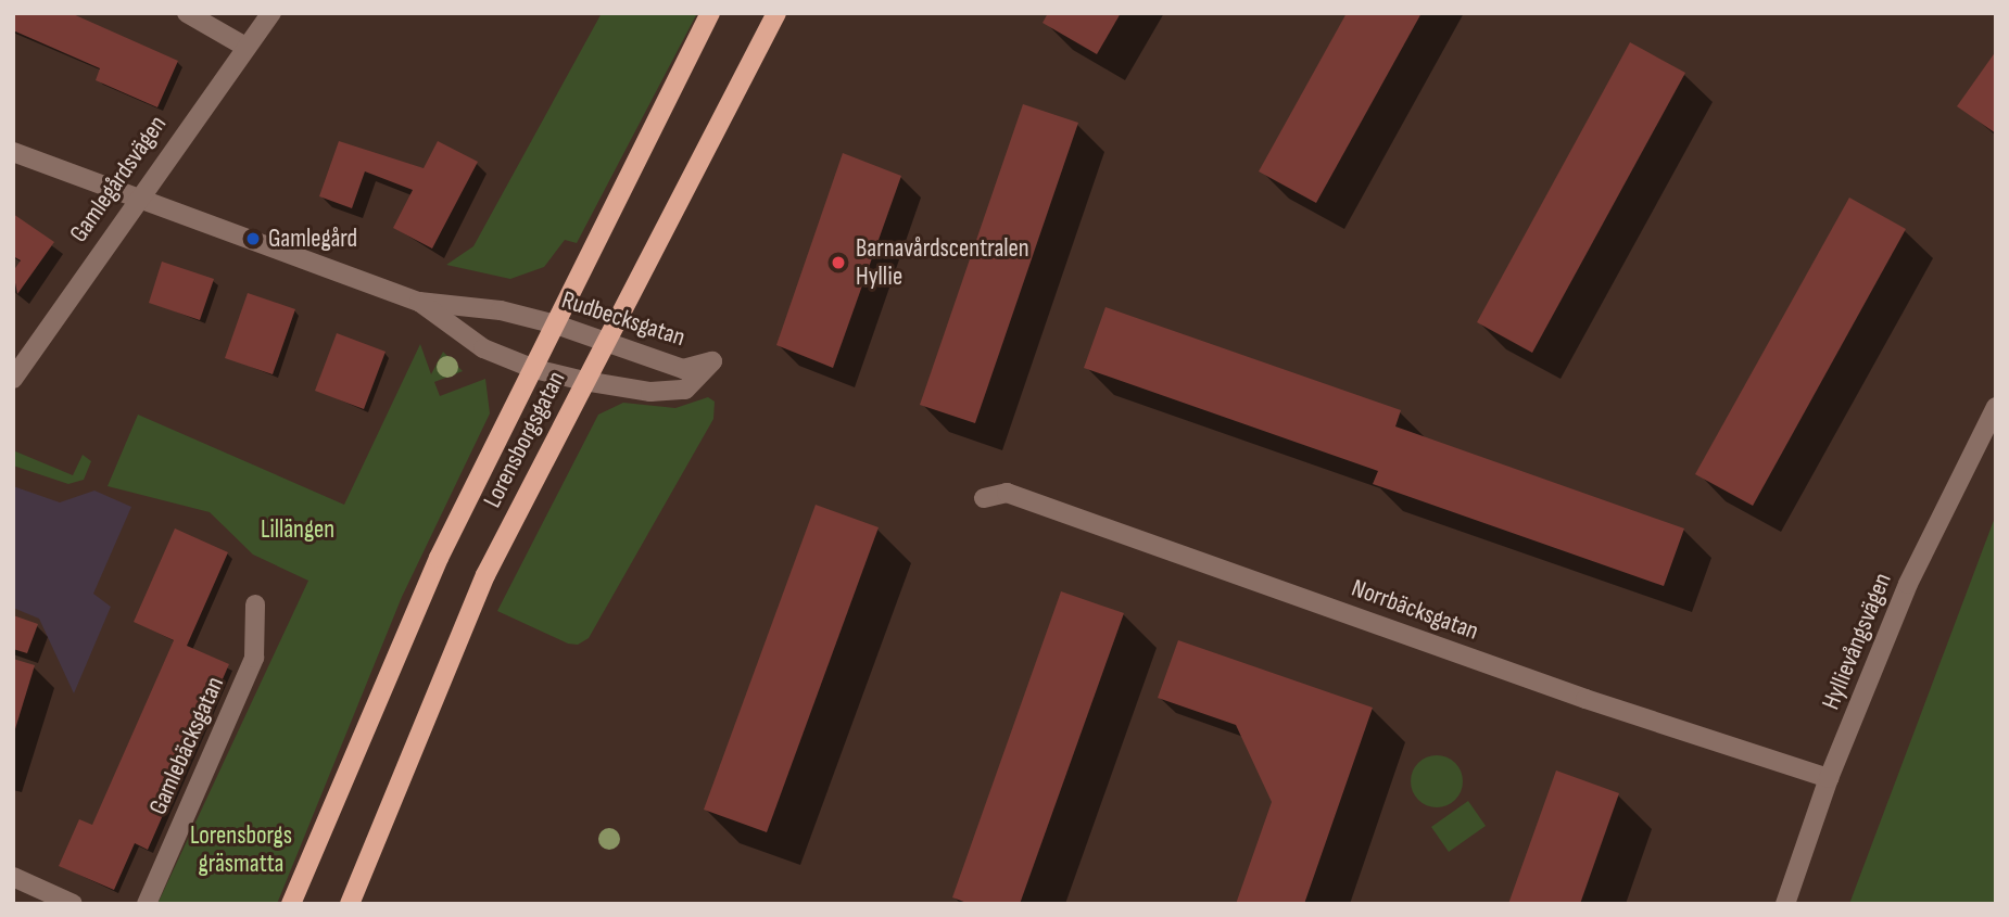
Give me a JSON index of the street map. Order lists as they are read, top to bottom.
{
  "streets": {
    "main road": ["Lorensborgsgatan"],
    "street": [
      "Gamlegårdsvägen",
      "Rudbecksgatan",
      "Norrbäcksgatan",
      "Hyllievångsvägen",
      "Gamlebäcksgatan"
    ]
  },
  "crossings": [
    ["Gamlegårdsvägen", "Rudbecksgatan"],
    ["Rudbecksgatan", "Lorensborgsgatan"],
    ["Norrbäcksgatan", "Hyllievångsvägen"]
  ],
  "parks": ["Lillängen", "Lorensborgs gräsmatta"],
  "places": ["Gamlegård", "Barnavårdscentralen Hyllie"]
}
